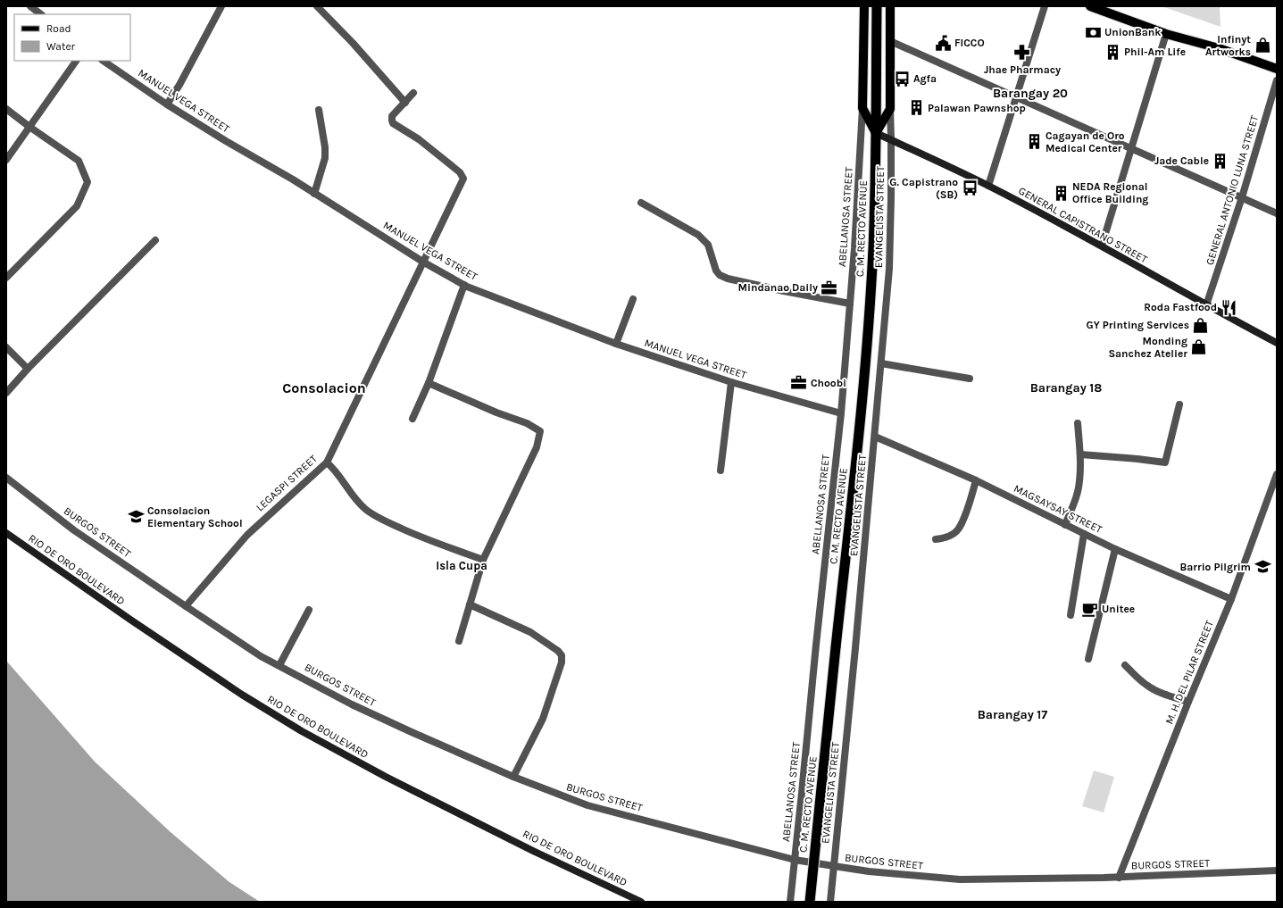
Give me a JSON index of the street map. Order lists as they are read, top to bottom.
{
  "streets": {
    "highway": ["C. M. RECTO AVENUE"],
    "main road": ["GENERAL CAPISTRANO STREET", "RIO DE ORO BOULEVARD"],
    "street": [
      "MANUEL VEGA STREET",
      "GENERAL ANTONIO LUNA STREET",
      "ABELLANOSA STREET",
      "EVANGELISTA STREET",
      "LEGASPI STREET",
      "MAGSAYSAY STREET",
      "BURGOS STREET",
      "M. H. DEL PILAR STREET"
    ]
  },
  "crossings": [
    ["MANUEL VEGA STREET", "ABELLANOSA STREET"],
    ["MANUEL VEGA STREET", "LEGASPI STREET"],
    ["GENERAL ANTONIO LUNA STREET", "GENERAL CAPISTRANO STREET"],
    ["ABELLANOSA STREET", "BURGOS STREET"],
    ["EVANGELISTA STREET", "GENERAL CAPISTRANO STREET"],
    ["EVANGELISTA STREET", "MAGSAYSAY STREET"],
    ["EVANGELISTA STREET", "BURGOS STREET"],
    ["GENERAL CAPISTRANO STREET", "C. M. RECTO AVENUE"],
    ["LEGASPI STREET", "BURGOS STREET"],
    ["MAGSAYSAY STREET", "M. H. DEL PILAR STREET"],
    ["BURGOS STREET", "M. H. DEL PILAR STREET"]
  ],
  "districts": [
    "Barangay 20",
    "Consolacion",
    "Barangay 18",
    "Isla Cupa",
    "Barangay 17"
  ],
  "places": {
    "bank": ["UnionBank"],
    "public building": ["FICCO"],
    "shop": ["Infinyt Artworks", "GY Printing Services", "Monding Sanchez Atelier"],
    "building": [
      "Phil-Am Life",
      "Palawan Pawnshop",
      "Cagayan de Oro Medical Center",
      "Jade Cable",
      "NEDA Regional Office Building"
    ],
    "pharmacy": ["Jhae Pharmacy"],
    "bus stop": ["Agfa", "G. Capistrano (SB)"],
    "office": ["Mindanao Daily", "Choobi"],
    "restaurant": ["Roda Fastfood"],
    "school or university": ["Consolacion Elementary School", "Barrio Pilgrim"],
    "cafe": ["Unitee"]
  },
  "legend": ["Road", "Water"]
}
